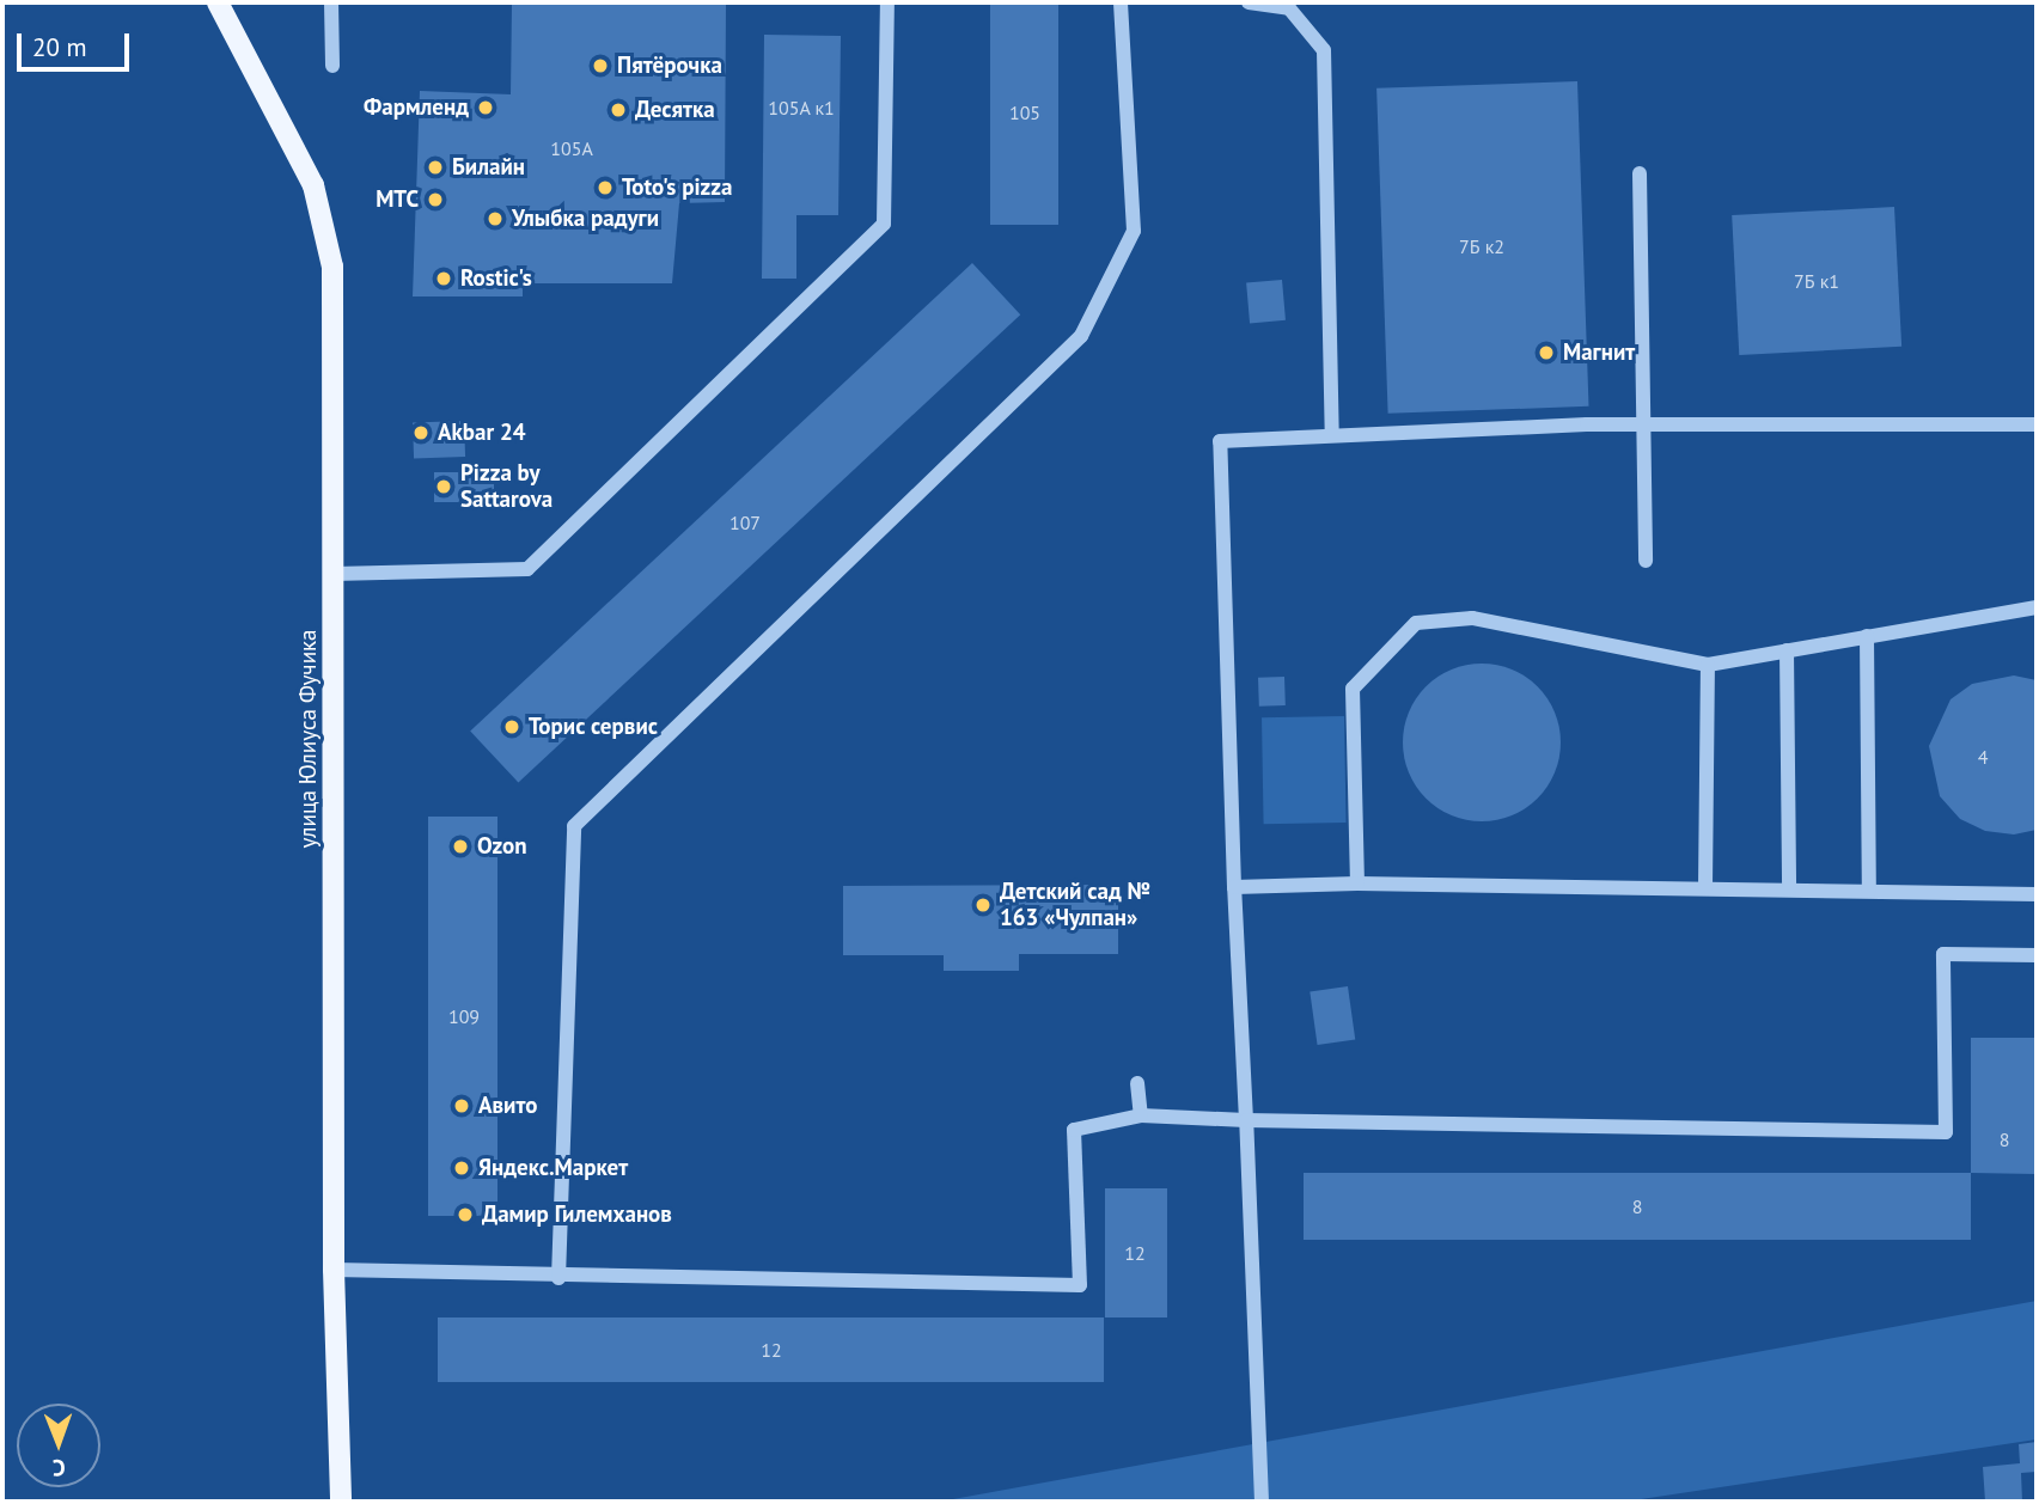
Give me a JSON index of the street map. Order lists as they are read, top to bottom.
{
  "streets": {
    "main road": ["улица Юлиуса Фучика"]
  },
  "places": [
    "Пятёрочка",
    "Фармленд",
    "Десятка",
    "Билайн",
    "Toto's pizza",
    "МТС",
    "Улыбка радуги",
    "Rostic's",
    "Магнит",
    "Akbar 24",
    "Pizza by Sattarova",
    "Торис сервис",
    "Ozon",
    "Детский сад № 163 «Чулпан»",
    "Авито",
    "Яндекс.Маркет",
    "Дамир Гилемханов"
  ],
  "house_numbers": [
    "105А к1",
    "105",
    "105А",
    "7Б к2",
    "7Б к1",
    "107",
    "4",
    "109",
    "8",
    "8",
    "12",
    "12"
  ],
  "scale_bar": "20 m",
  "north": "bottom"
}
